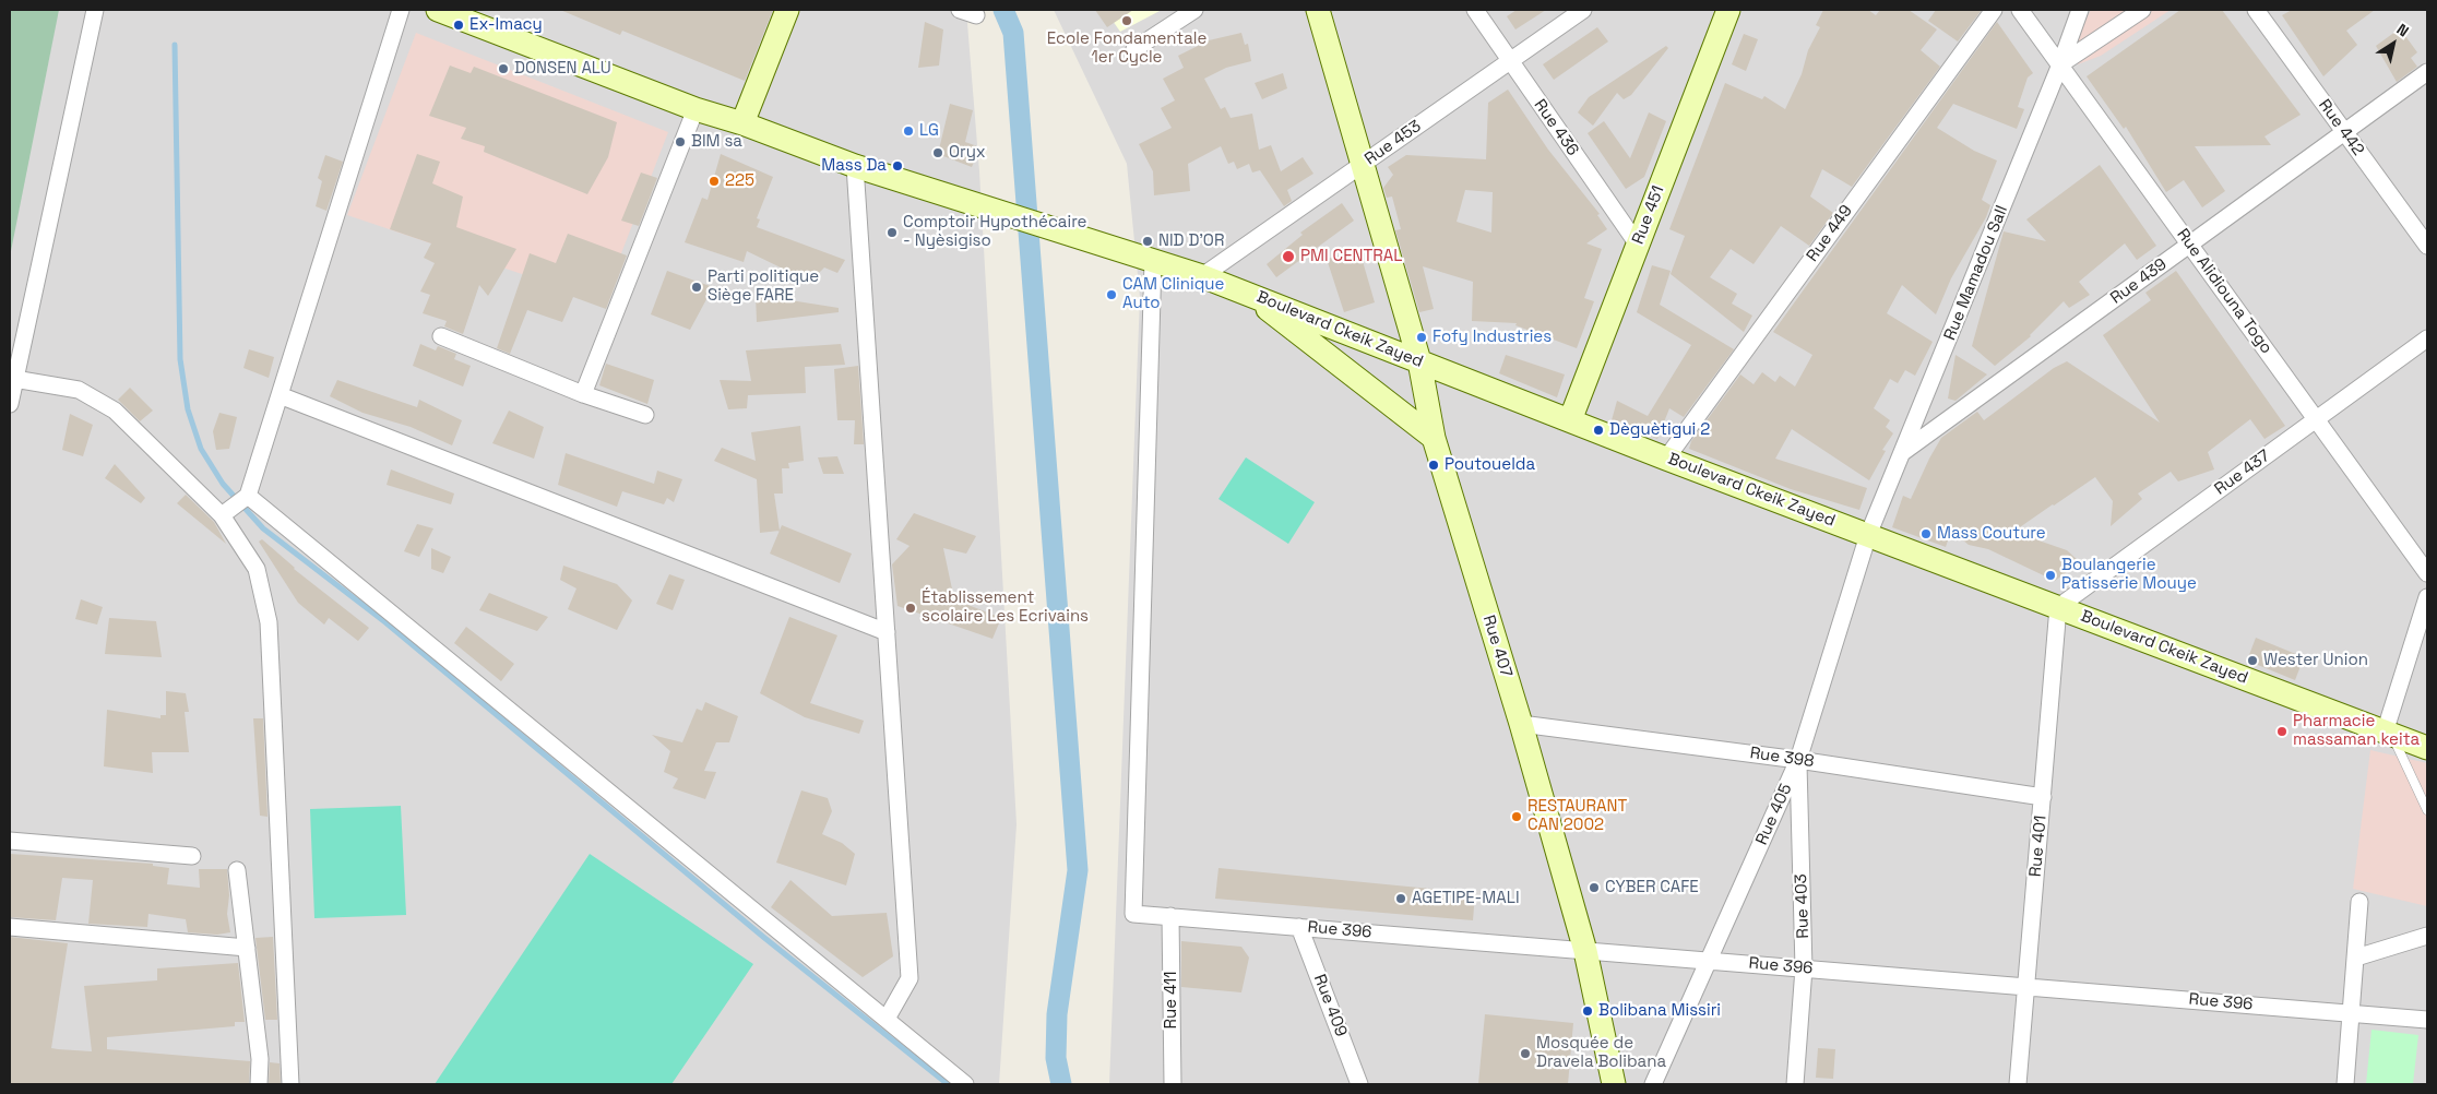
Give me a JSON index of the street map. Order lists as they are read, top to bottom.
{
  "streets": {
    "main road": ["Rue 451", "Boulevard Ckeik Zayed", "Rue 407"],
    "street": [
      "Rue 436",
      "Rue 442",
      "Rue 453",
      "Rue 449",
      "Rue Mamadou Sall",
      "Rue 439",
      "Rue Alidiouna Togo",
      "Rue 437",
      "Rue 398",
      "Rue 405",
      "Rue 401",
      "Rue 403",
      "Rue 396",
      "Rue 411",
      "Rue 409"
    ]
  },
  "crossings": [
    ["Rue 436", "Rue 453"],
    ["Rue 436", "Rue 451"],
    ["Rue 442", "Rue 439"],
    ["Rue 453", "Boulevard Ckeik Zayed"],
    ["Rue 453", "Rue 407"],
    ["Rue 451", "Boulevard Ckeik Zayed"],
    ["Rue 449", "Boulevard Ckeik Zayed"],
    ["Rue Mamadou Sall", "Rue 439"],
    ["Rue Mamadou Sall", "Rue Alidiouna Togo"],
    ["Rue Mamadou Sall", "Boulevard Ckeik Zayed"],
    ["Rue Mamadou Sall", "Rue 405"],
    ["Rue 439", "Rue Alidiouna Togo"],
    ["Rue Alidiouna Togo", "Rue 437"],
    ["Boulevard Ckeik Zayed", "Rue 437"],
    ["Boulevard Ckeik Zayed", "Rue 407"],
    ["Boulevard Ckeik Zayed", "Rue 405"],
    ["Boulevard Ckeik Zayed", "Rue 401"],
    ["Boulevard Ckeik Zayed", "Rue 396"],
    ["Rue 437", "Rue 401"],
    ["Rue 407", "Rue 398"],
    ["Rue 407", "Rue 396"],
    ["Rue 398", "Rue 405"],
    ["Rue 398", "Rue 401"],
    ["Rue 398", "Rue 403"],
    ["Rue 405", "Rue 403"],
    ["Rue 405", "Rue 396"],
    ["Rue 401", "Rue 396"],
    ["Rue 403", "Rue 396"],
    ["Rue 396", "Rue 411"],
    ["Rue 396", "Rue 409"]
  ],
  "places": [
    "Ecole Fondamentale 1er Cycle",
    "Ex-Imacy",
    "DONSEN ALU",
    "LG",
    "BIM sa",
    "Oryx",
    "Mass Da",
    "225",
    "Comptoir Hypothécaire - Nyèsigiso",
    "NID D'OR",
    "PMI CENTRAL",
    "Parti politique Siège FARE",
    "CAM Clinique Auto",
    "Fofy Industries",
    "Dèguètigui 2",
    "Poutouelda",
    "Mass Couture",
    "Boulangerie Patisserie Mouye",
    "Établissement scolaire Les Ecrivains",
    "Wester Union",
    "Pharmacie massaman keita",
    "RESTAURANT CAN 2002",
    "CYBER CAFE",
    "AGETIPE-MALI",
    "Bolibana Missiri",
    "Mosquée de Dravela Bolibana"
  ],
  "north": "top right"
}
